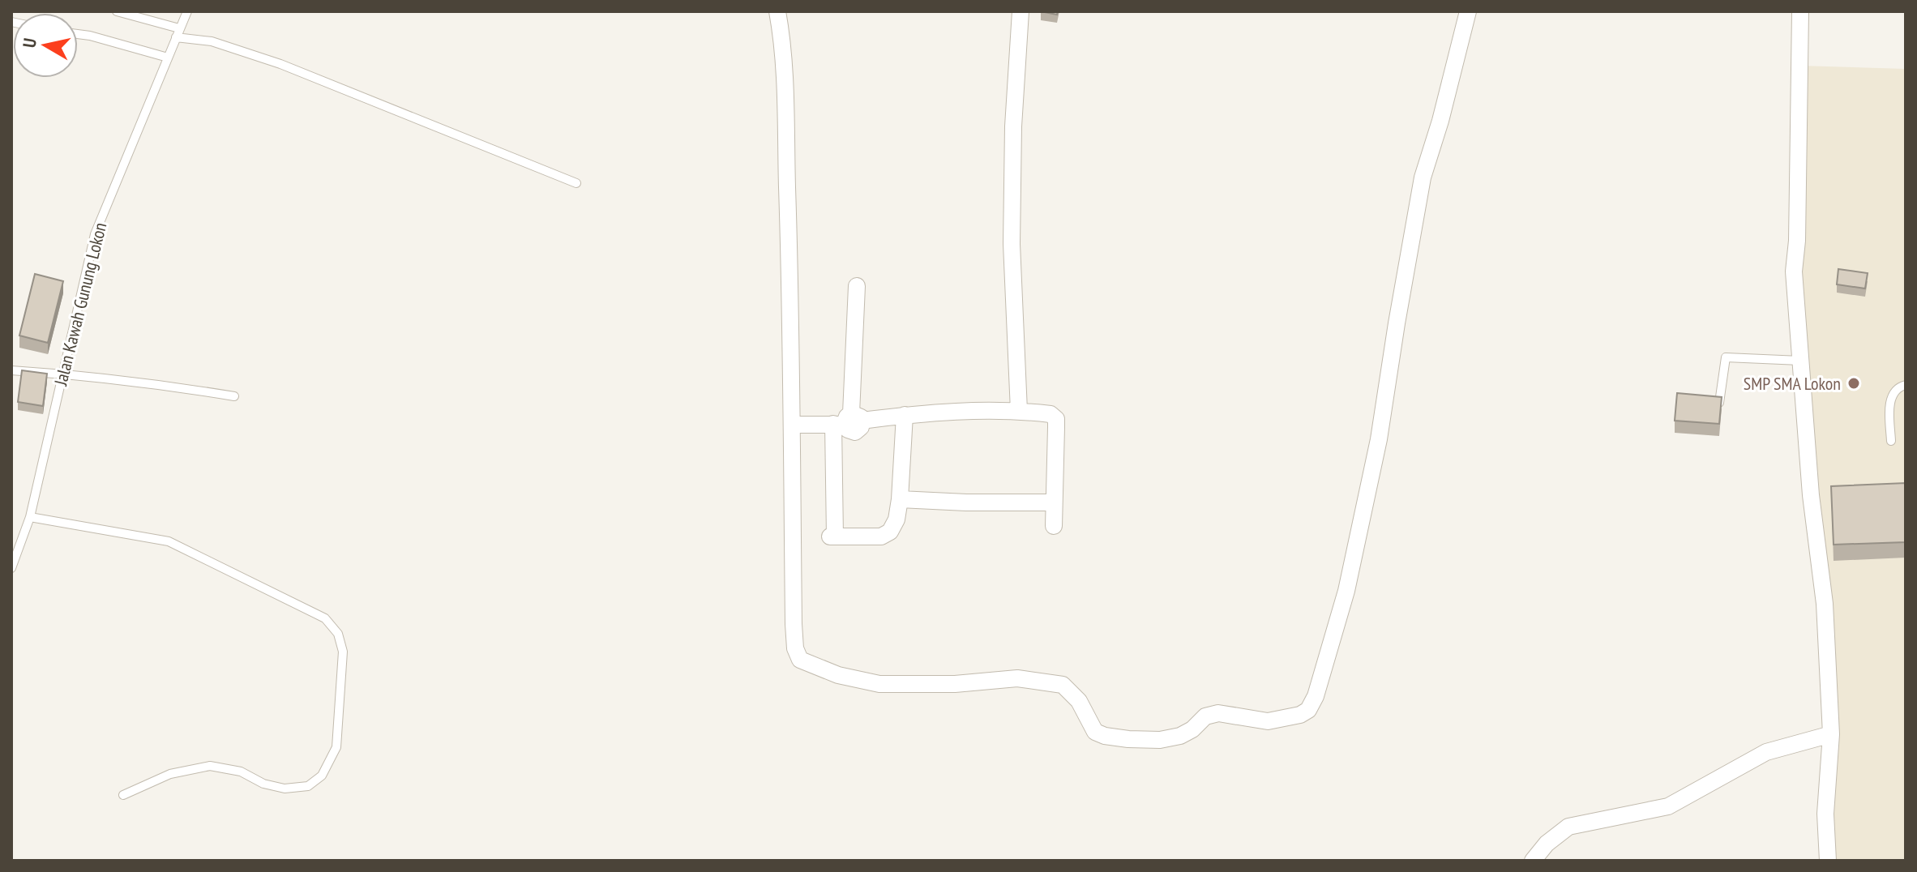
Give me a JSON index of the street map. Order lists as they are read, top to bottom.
{
  "streets": {
    "lane": ["Jalan Kawah Gunung Lokon"]
  },
  "places": ["SMP SMA Lokon"],
  "north": "left"
}
